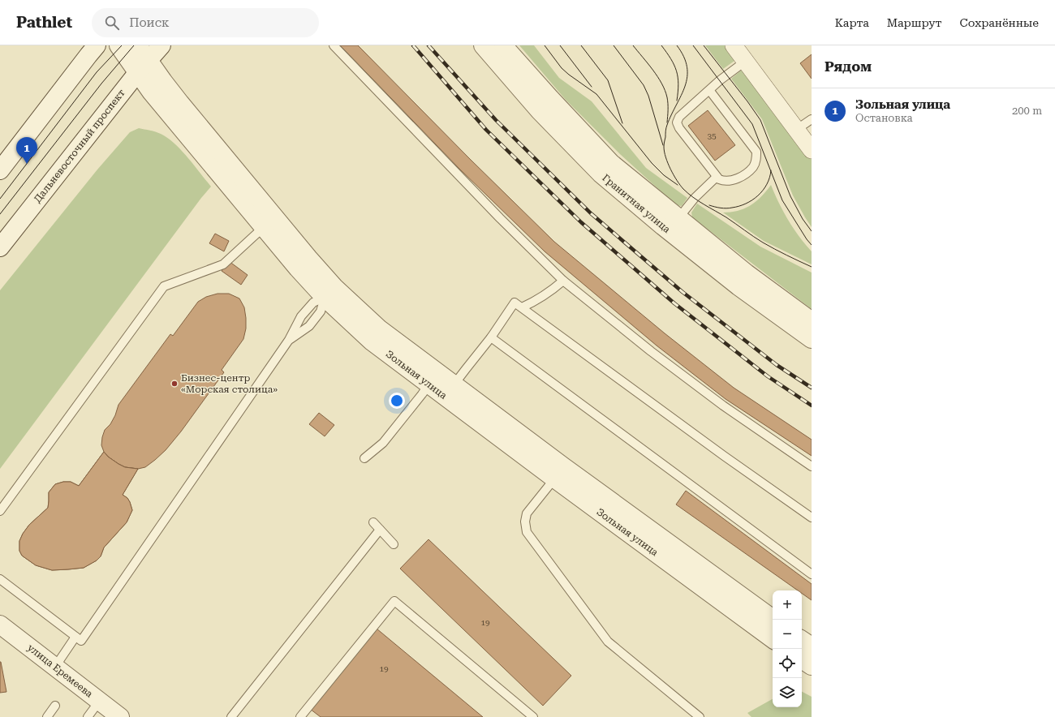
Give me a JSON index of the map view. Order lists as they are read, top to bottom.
{
  "streets": {
    "street": [
      "Дальневосточный проспект",
      "Гранитная улица",
      "Зольная улица",
      "улица Еремеева"
    ]
  },
  "crossings": [
    ["Дальневосточный проспект", "Зольная улица"]
  ],
  "places": ["Бизнес-центр «Морская столица»"],
  "house_numbers": ["35", "19", "19"],
  "page": {
    "header": "Pathlet",
    "search": "Поиск",
    "nav": ["Карта", "Маршрут", "Сохранённые"],
    "heading": "Рядом",
    "list": [
      {
        "mark": "1",
        "name": "Зольная улица",
        "note": "Остановка",
        "value": "200 m"
      }
    ],
    "pins": "1",
    "map_buttons": ["+", "−"]
  }
}
